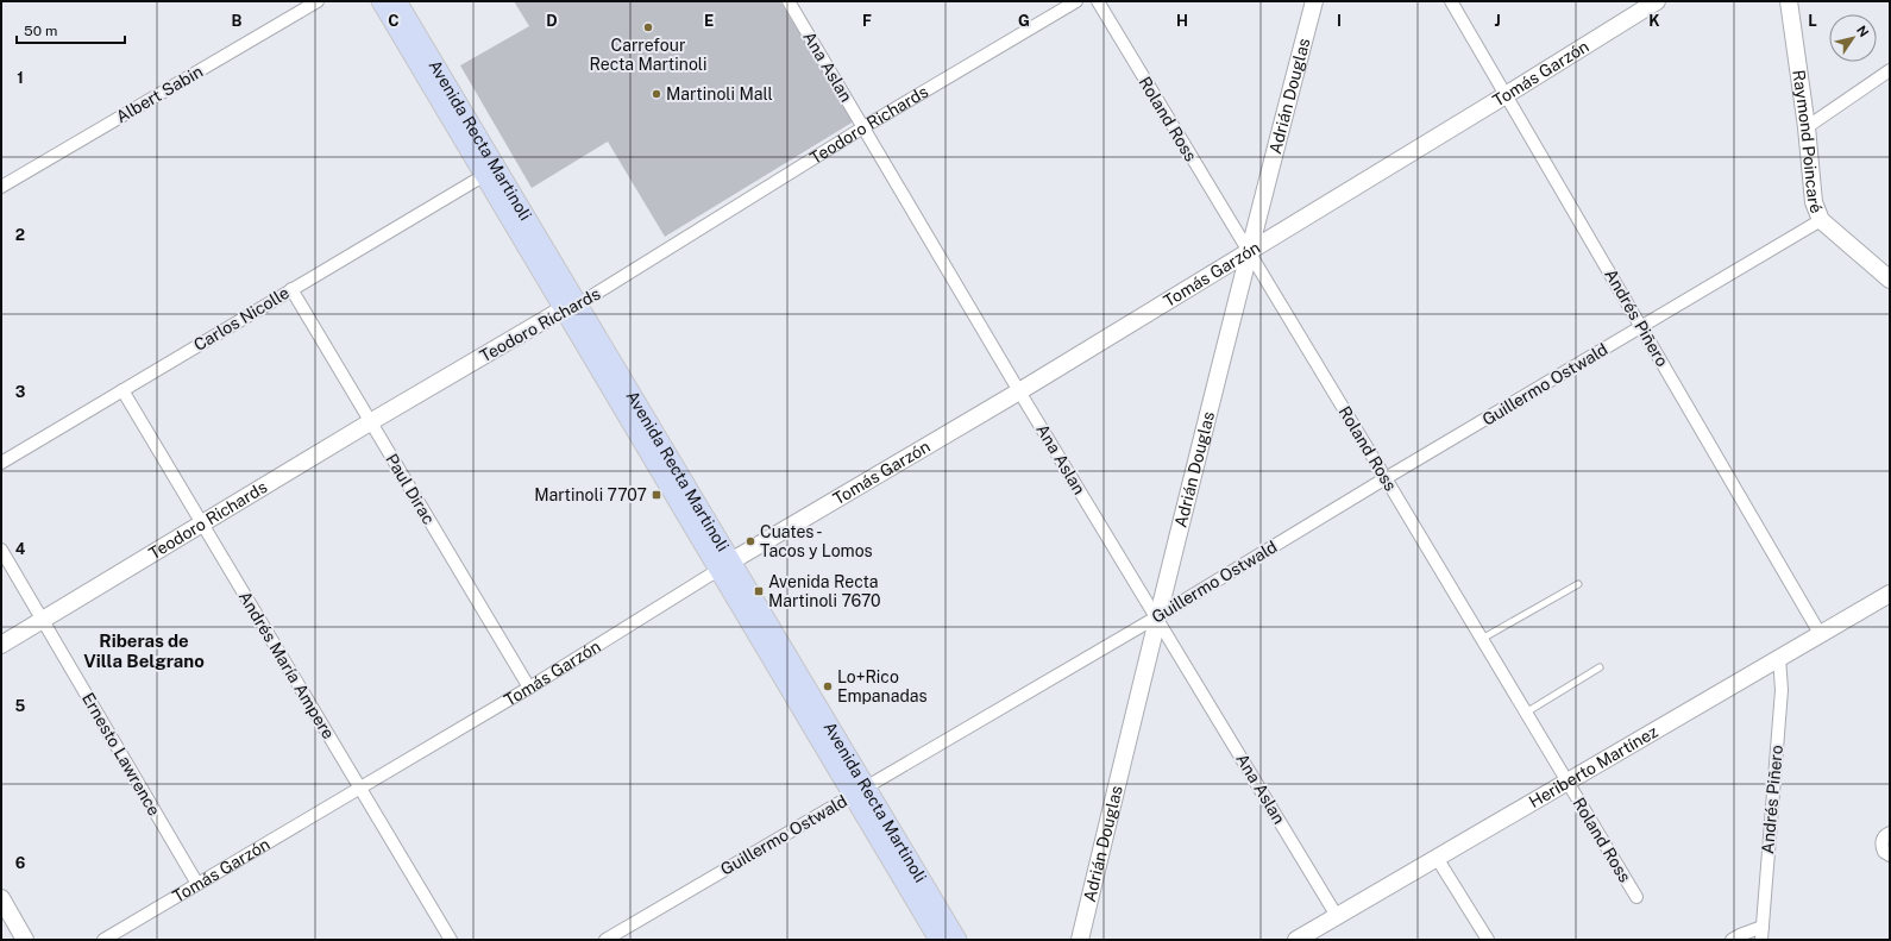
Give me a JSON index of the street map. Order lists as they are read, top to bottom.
{
  "streets": {
    "main road": ["Avenida Recta Martinoli"],
    "street": [
      "Ana Aslan",
      "Tomás Garzón",
      "Albert Sabin",
      "Adrián Douglas",
      "Roland Ross",
      "Teodoro Richards",
      "Raymond Poincaré",
      "Andrés Piñero",
      "Carlos Nicolle",
      "Guillermo Ostwald",
      "Paul Dirac",
      "Andrés María Ampere",
      "Ernesto Lawrence",
      "Heriberto Martínez"
    ]
  },
  "crossings": [
    ["Ana Aslan", "Tomás Garzón"],
    ["Ana Aslan", "Adrián Douglas"],
    ["Ana Aslan", "Teodoro Richards"],
    ["Ana Aslan", "Guillermo Ostwald"],
    ["Ana Aslan", "Heriberto Martínez"],
    ["Tomás Garzón", "Adrián Douglas"],
    ["Tomás Garzón", "Roland Ross"],
    ["Tomás Garzón", "Avenida Recta Martinoli"],
    ["Tomás Garzón", "Andrés Piñero"],
    ["Tomás Garzón", "Paul Dirac"],
    ["Tomás Garzón", "Andrés María Ampere"],
    ["Tomás Garzón", "Ernesto Lawrence"],
    ["Adrián Douglas", "Roland Ross"],
    ["Adrián Douglas", "Guillermo Ostwald"],
    ["Roland Ross", "Guillermo Ostwald"],
    ["Roland Ross", "Heriberto Martínez"],
    ["Teodoro Richards", "Avenida Recta Martinoli"],
    ["Teodoro Richards", "Paul Dirac"],
    ["Teodoro Richards", "Andrés María Ampere"],
    ["Teodoro Richards", "Ernesto Lawrence"],
    ["Avenida Recta Martinoli", "Carlos Nicolle"],
    ["Avenida Recta Martinoli", "Guillermo Ostwald"],
    ["Raymond Poincaré", "Guillermo Ostwald"],
    ["Andrés Piñero", "Guillermo Ostwald"],
    ["Andrés Piñero", "Heriberto Martínez"],
    ["Carlos Nicolle", "Paul Dirac"],
    ["Carlos Nicolle", "Andrés María Ampere"]
  ],
  "districts": ["Riberas de Villa Belgrano"],
  "places": {
    "other": [
      "Carrefour Recta Martinoli",
      "Martinoli Mall",
      "Cuates - Tacos y Lomos",
      "Lo+Rico Empanadas"
    ],
    "transit": ["Martinoli 7707", "Avenida Recta Martinoli 7670"]
  },
  "scale_bar": "50 m",
  "north": "top right",
  "grid": {
    "columns": [
      "B",
      "C",
      "D",
      "E",
      "F",
      "G",
      "H",
      "I",
      "J",
      "K",
      "L"
    ],
    "rows": [
      "1",
      "2",
      "3",
      "4",
      "5",
      "6"
    ]
  }
}
